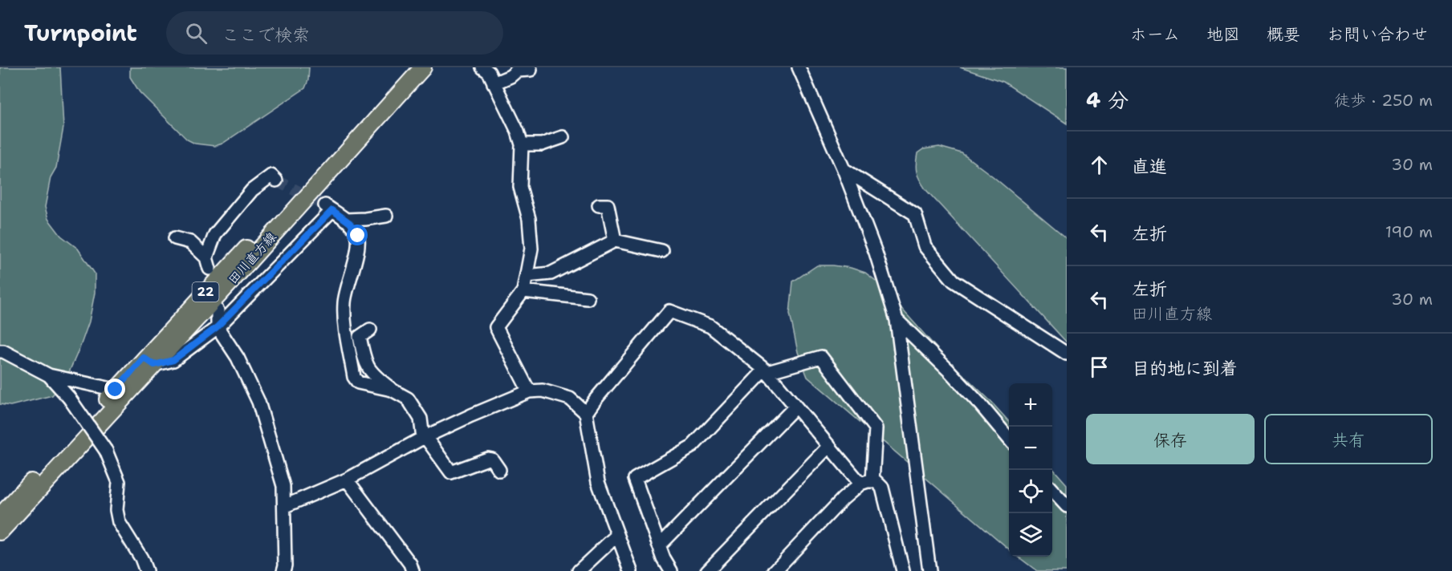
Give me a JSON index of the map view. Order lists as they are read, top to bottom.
{
  "streets": {
    "main road": ["田川直方線", "22"]
  },
  "page": {
    "header": "Turnpoint",
    "search": "ここで検索",
    "nav": [
      "ホーム",
      "地図",
      "概要",
      "お問い合わせ"
    ],
    "heading": ["4 分", "徒歩 · 250 m"],
    "list": [
      ["直進", "30 m"],
      ["左折", "190 m"],
      ["左折", "田川直方線", "30 m"],
      "目的地に到着"
    ],
    "map_buttons": ["+", "−"],
    "buttons": ["保存", "共有"]
  }
}
